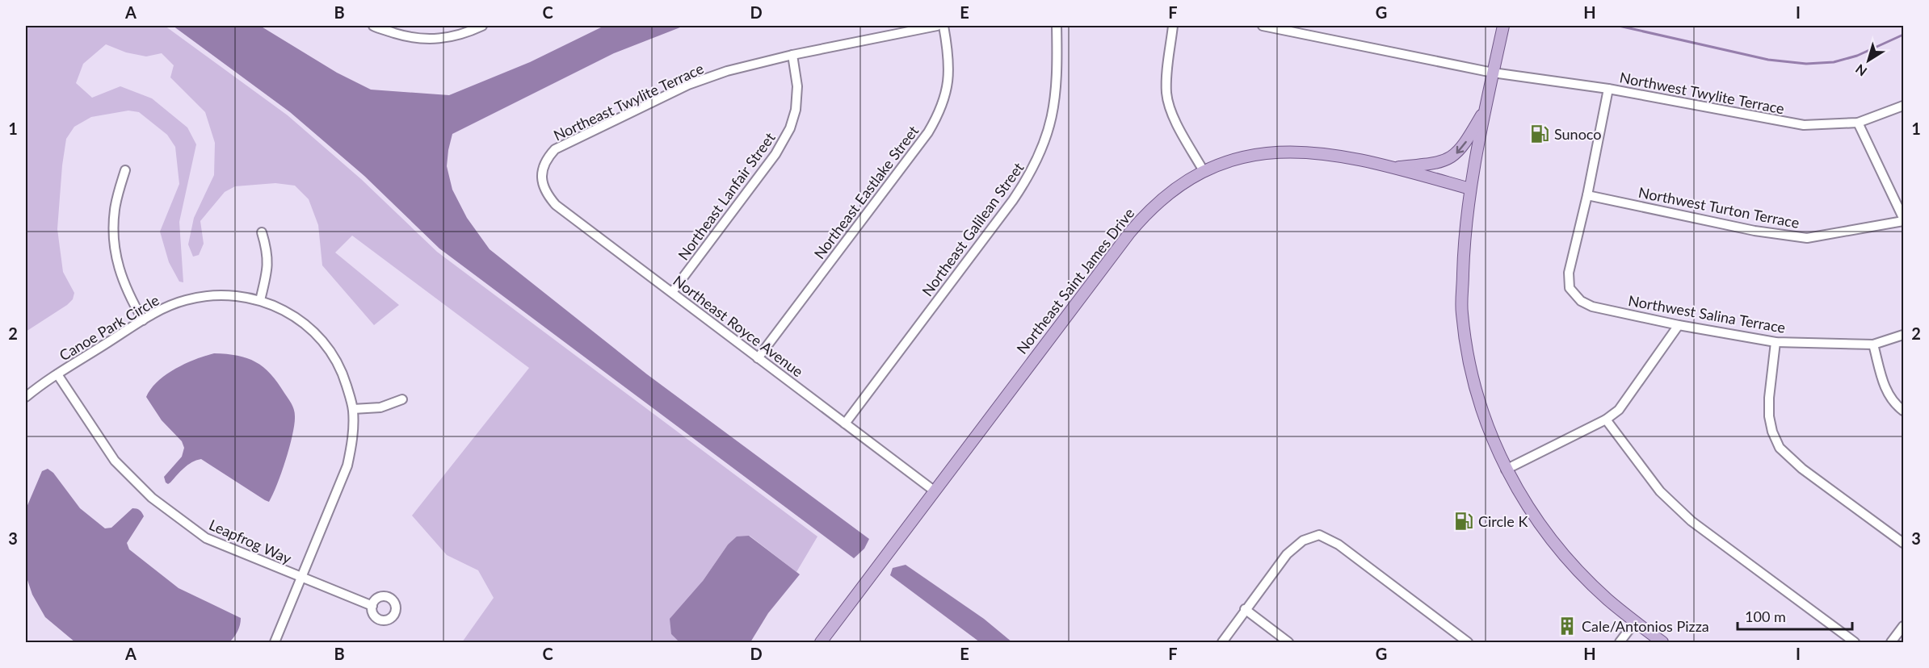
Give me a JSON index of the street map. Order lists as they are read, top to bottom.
{
  "streets": {
    "main road": ["Northeast Saint James Drive"],
    "street": [
      "Northwest Twylite Terrace",
      "Northeast Twylite Terrace",
      "Northeast Eastlake Street",
      "Northeast Lanfair Street",
      "Northwest Turton Terrace",
      "Northeast Galilean Street",
      "Northwest Salina Terrace",
      "Northeast Royce Avenue",
      "Canoe Park Circle",
      "Leapfrog Way"
    ]
  },
  "crossings": [
    ["Northeast Twylite Terrace", "Northeast Lanfair Street"],
    ["Northeast Twylite Terrace", "Northeast Royce Avenue"],
    ["Northeast Eastlake Street", "Northeast Royce Avenue"],
    ["Northeast Lanfair Street", "Northeast Royce Avenue"],
    ["Northwest Turton Terrace", "Northwest Salina Terrace"],
    ["Northeast Galilean Street", "Northeast Royce Avenue"],
    ["Northeast Saint James Drive", "Northeast Royce Avenue"],
    ["Canoe Park Circle", "Leapfrog Way"]
  ],
  "places": {
    "fuel station": ["Sunoco", "Circle K"],
    "building": ["Cale/Antonios Pizza"]
  },
  "scale_bar": "100 m",
  "north": "bottom left",
  "grid": {
    "columns": [
      "A",
      "B",
      "C",
      "D",
      "E",
      "F",
      "G",
      "H",
      "I"
    ],
    "rows": ["1", "2", "3"]
  }
}
